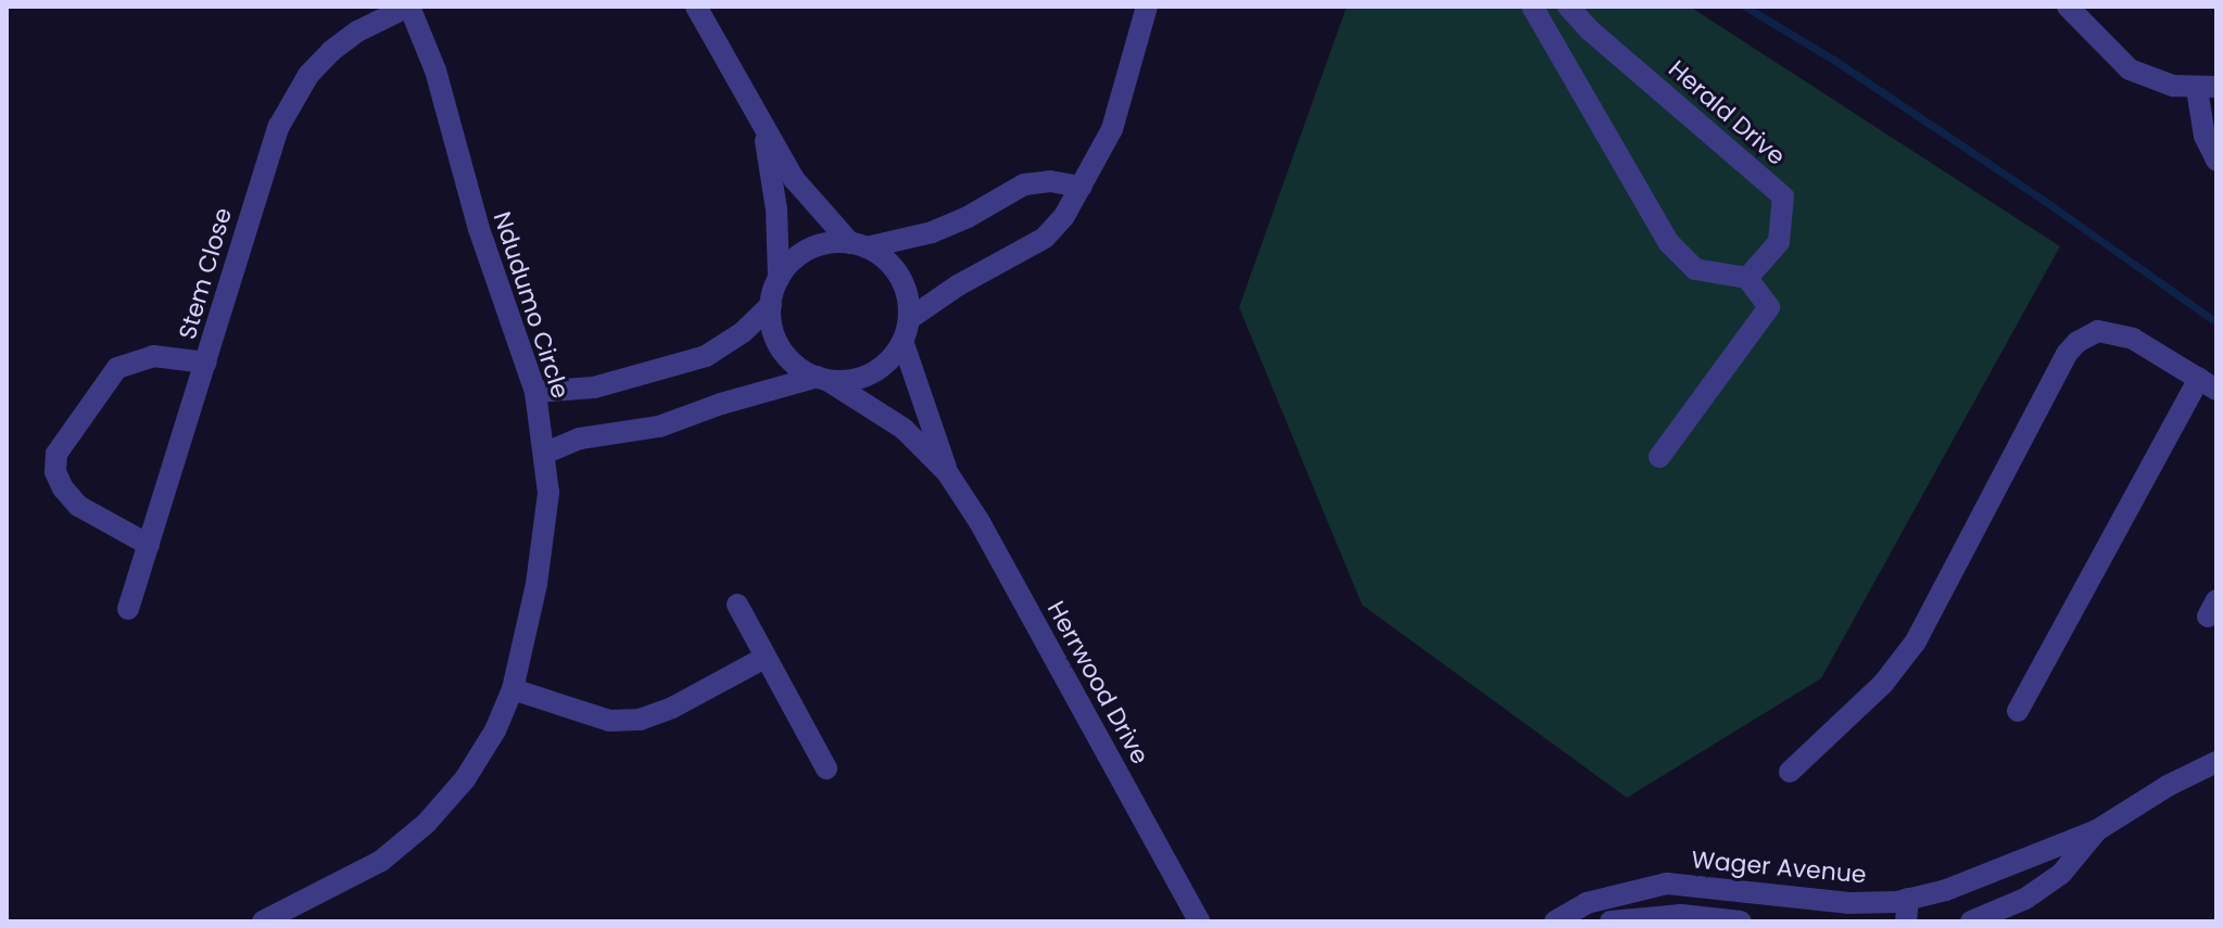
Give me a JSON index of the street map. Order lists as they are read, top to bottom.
{
  "streets": {
    "street": [
      "Herald Drive",
      "Stem Close",
      "Ndudumo Circle",
      "Herrwood Drive",
      "Wager Avenue"
    ]
  },
  "crossings": [
    ["Stem Close", "Ndudumo Circle"]
  ]
}
